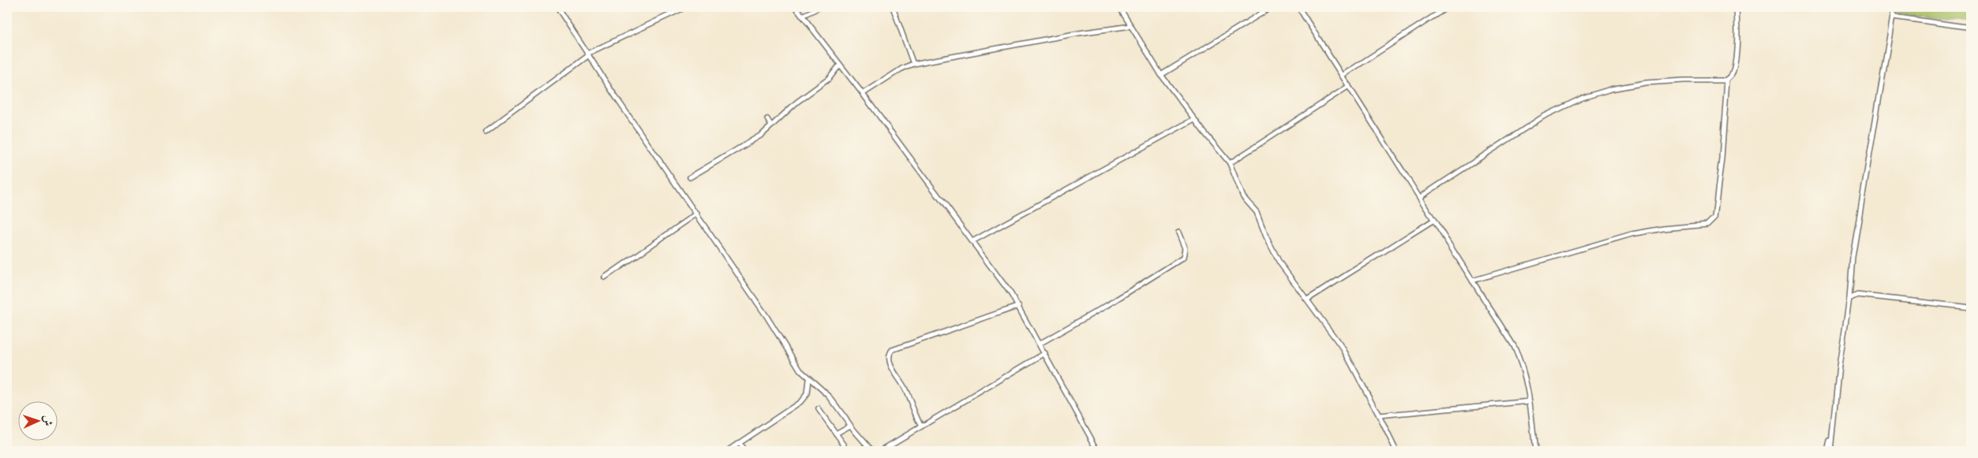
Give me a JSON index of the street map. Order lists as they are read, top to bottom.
{
  "north": "right"
}
